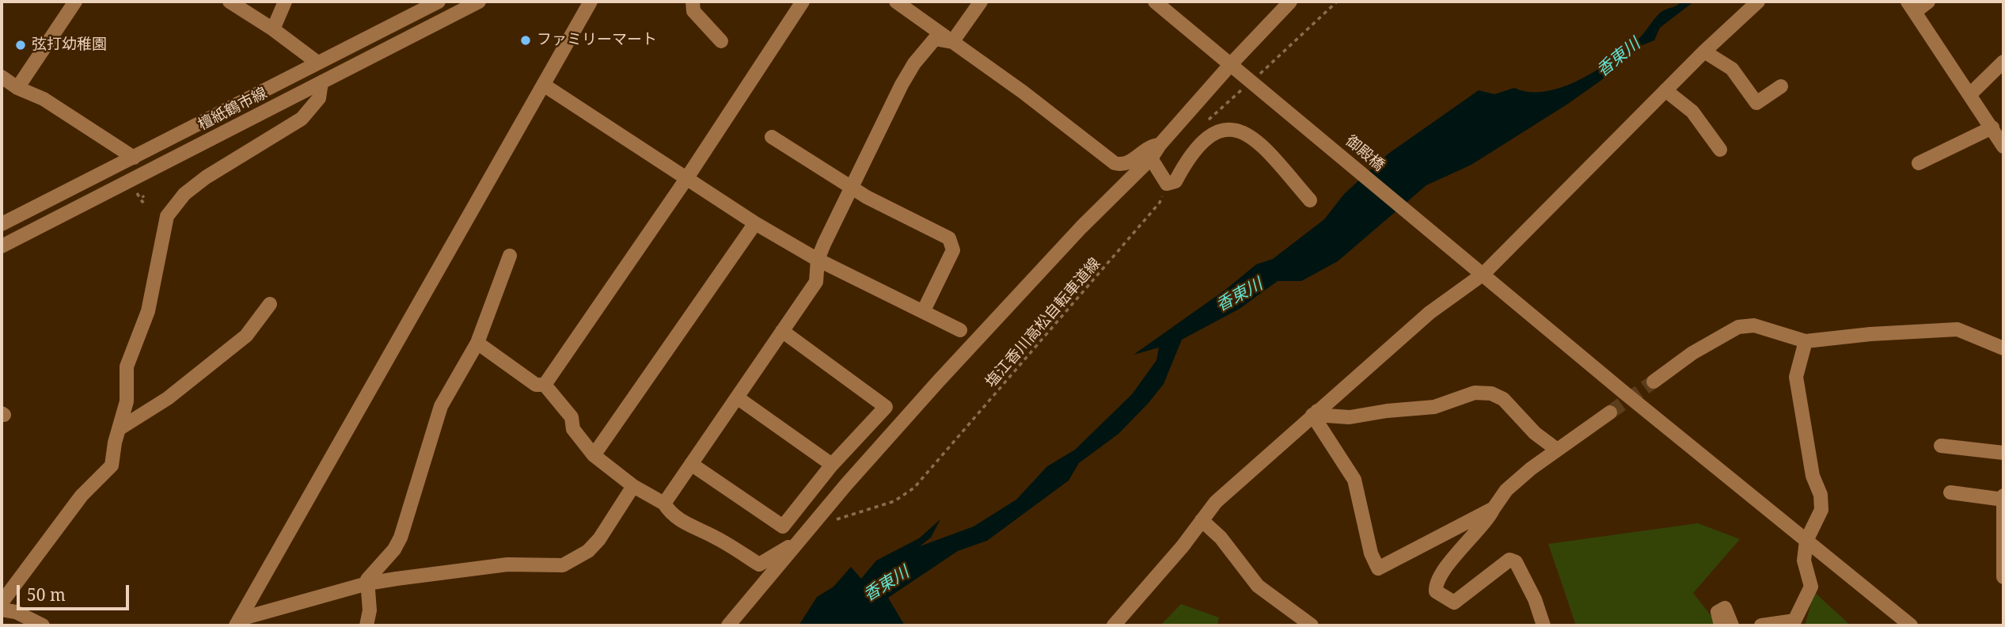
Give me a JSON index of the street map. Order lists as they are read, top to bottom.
{
  "streets": {
    "street": ["檀紙鶴市線", "御殿橋"],
    "path": ["塩江香川高松自転車道線"]
  },
  "water": ["香東川"],
  "places": ["ファミリーマート", "弦打幼稚園"],
  "scale_bar": "50 m"
}
